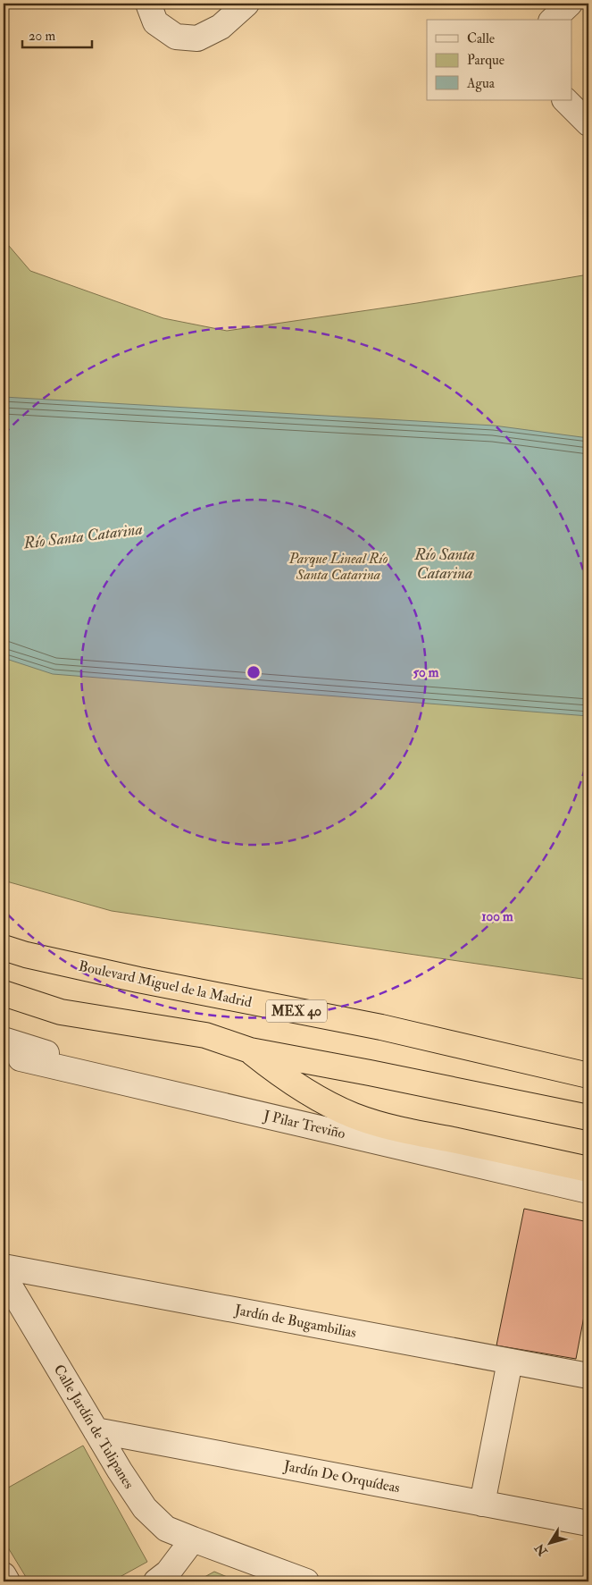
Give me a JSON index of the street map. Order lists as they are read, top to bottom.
{
  "streets": {
    "highway": ["Boulevard Miguel de la Madrid", "MEX 40"],
    "street": [
      "J Pilar Treviño",
      "Jardín de Bugambilias",
      "Calle Jardín de Tulipanes",
      "Jardín De Orquídeas"
    ]
  },
  "crossings": [
    ["Calle Jardín de Tulipanes", "Jardín De Orquídeas"]
  ],
  "water": ["Río Santa Catarina"],
  "parks": ["Parque Lineal Río Santa Catarina"],
  "legend": ["Calle", "Parque", "Agua"],
  "scale_bar": "20 m",
  "north": "bottom left",
  "rings": ["50 m", "100 m"]
}
